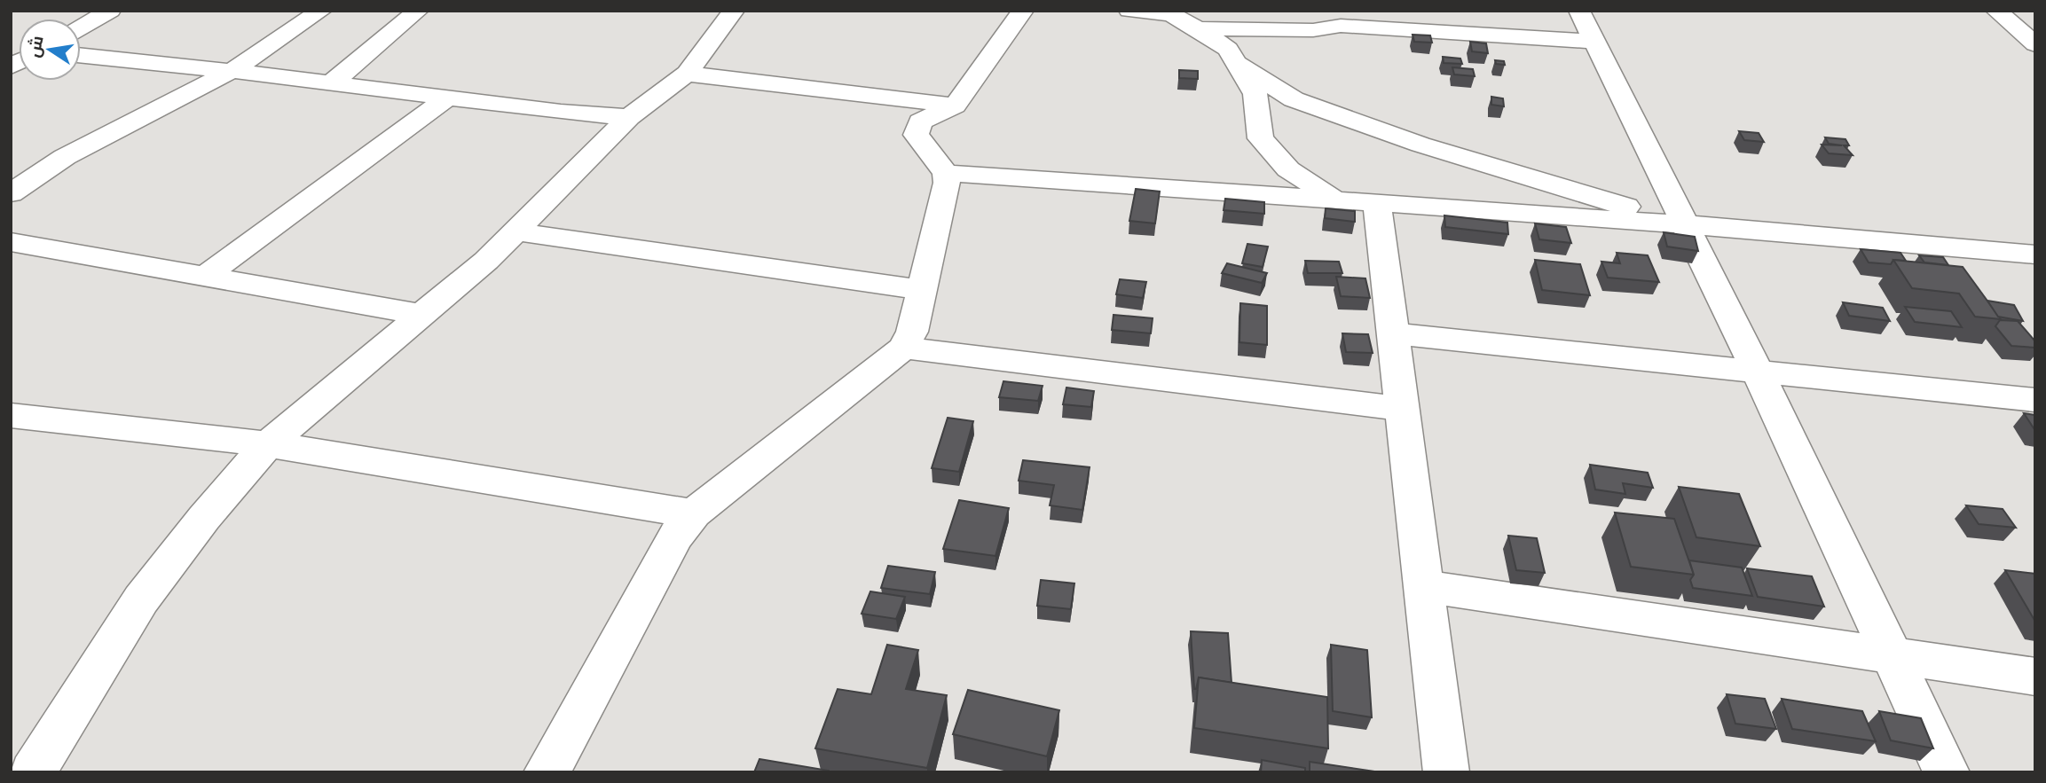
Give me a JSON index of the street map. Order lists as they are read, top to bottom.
{
  "north": "left"
}
